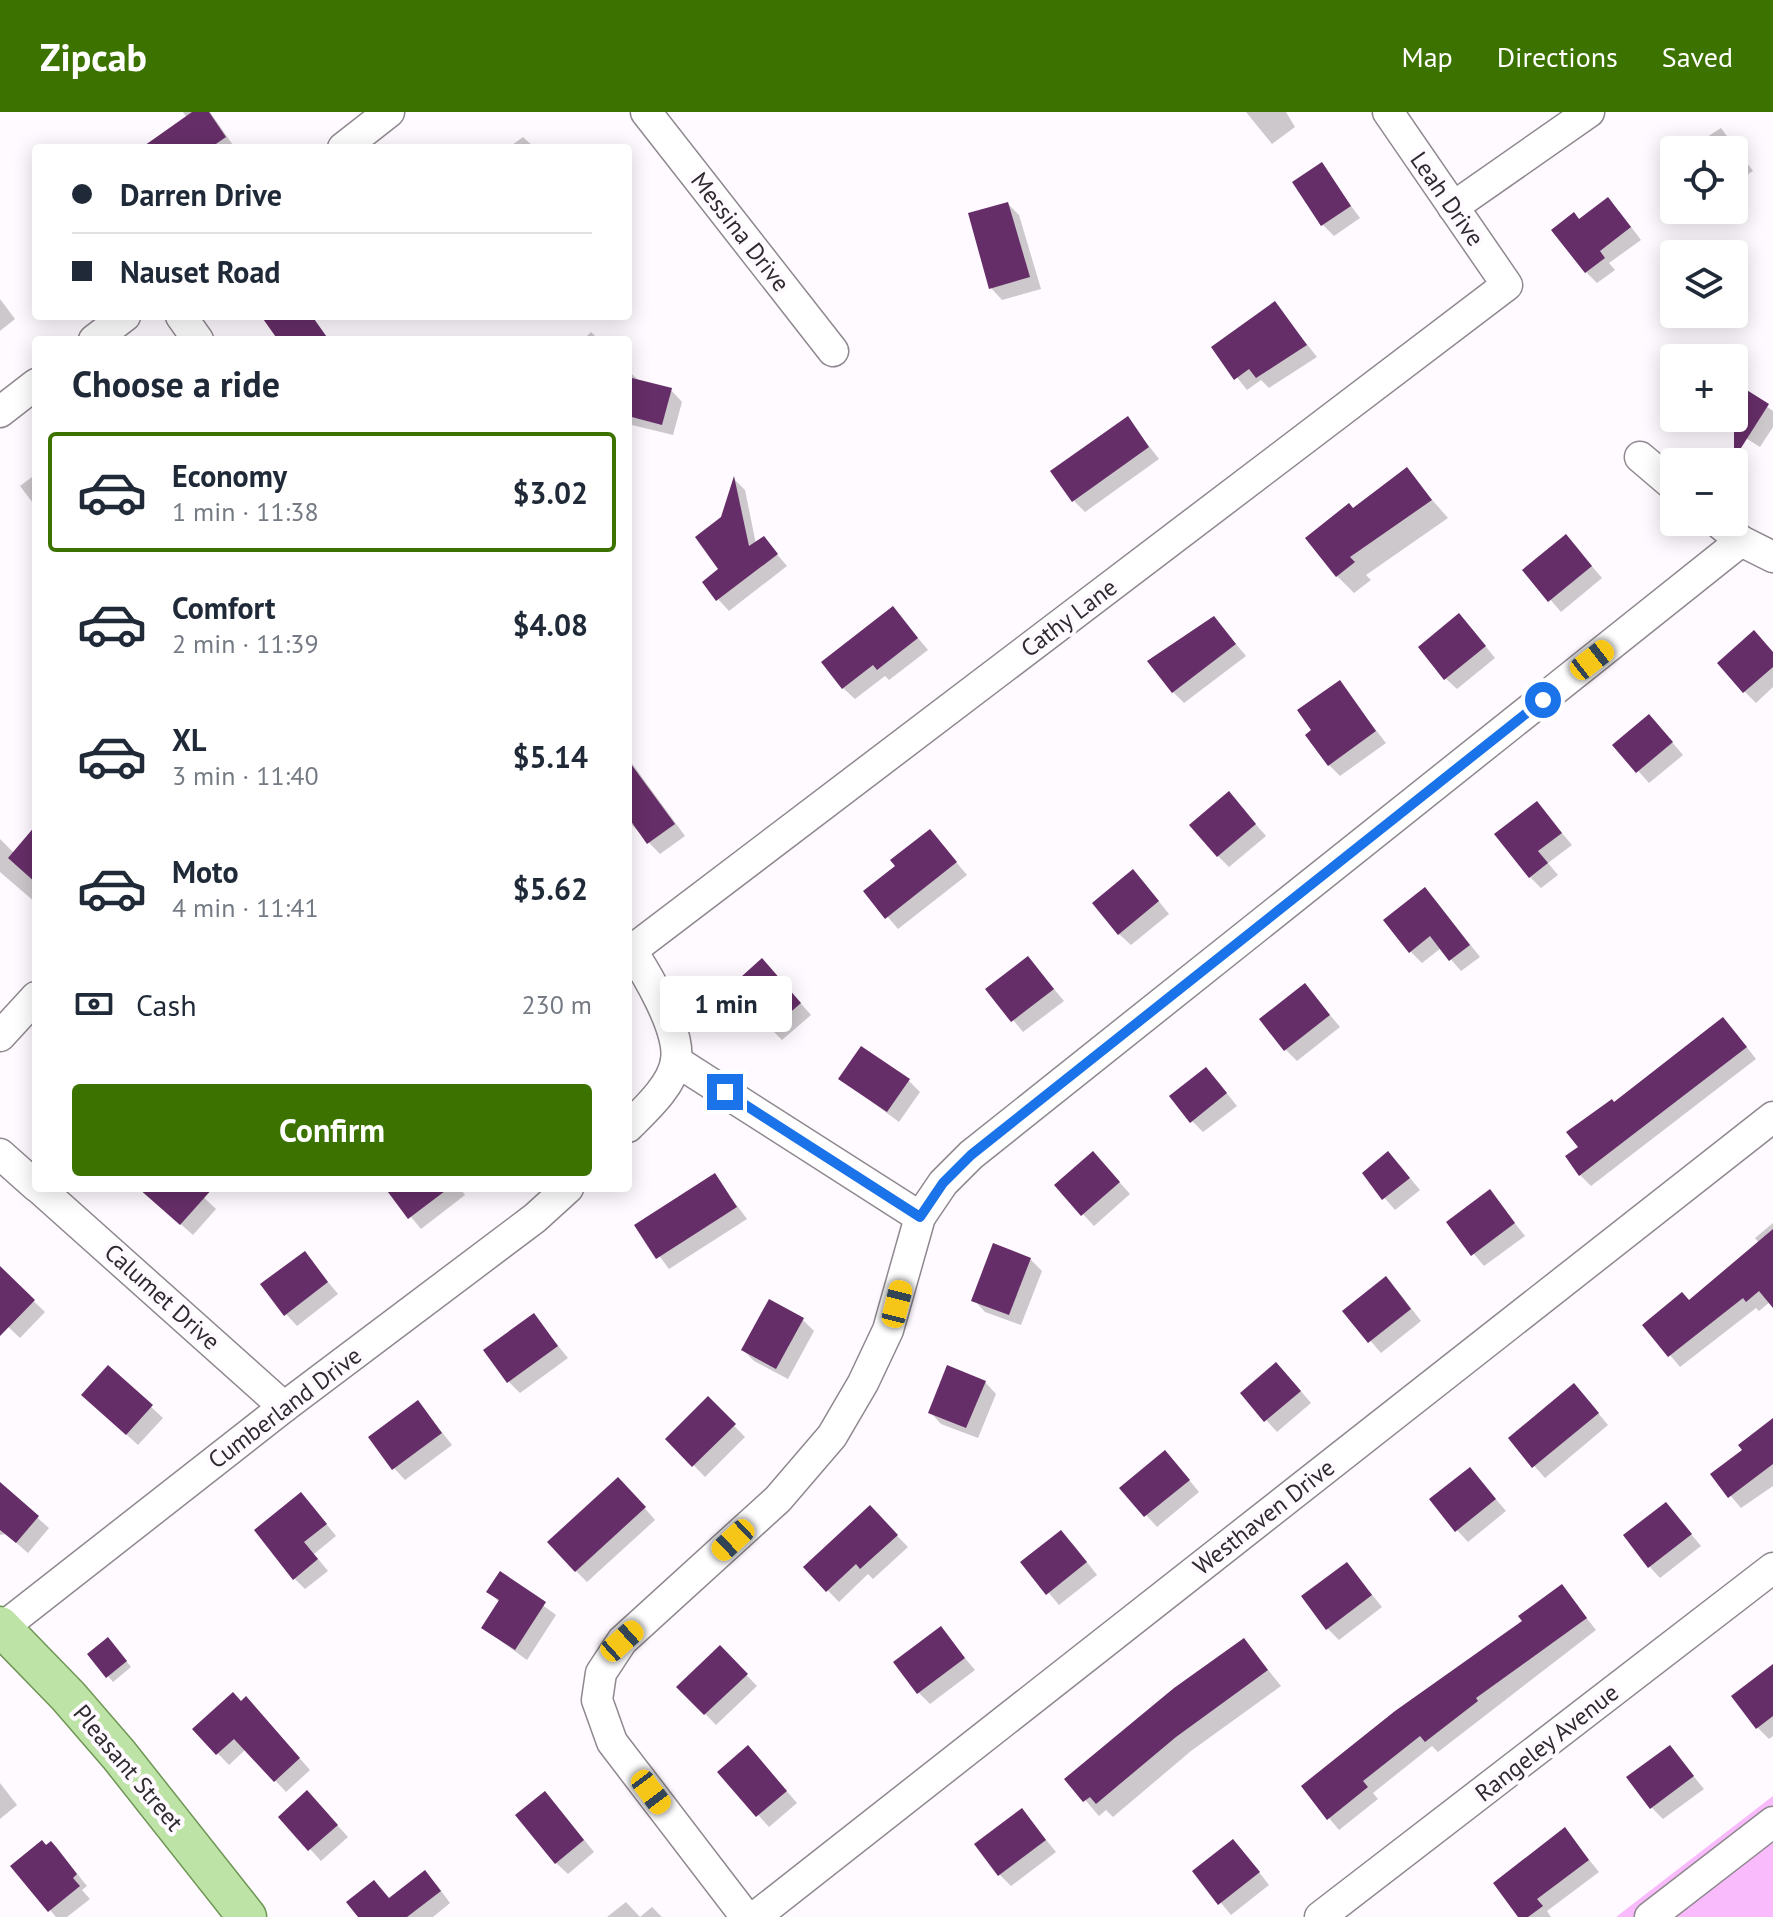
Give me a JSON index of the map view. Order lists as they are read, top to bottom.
{
  "streets": {
    "main road": ["Pleasant Street"],
    "street": [
      "Leah Drive",
      "Messina Drive",
      "Cathy Lane",
      "Calumet Drive",
      "Cumberland Drive",
      "Westhaven Drive",
      "Rangeley Avenue"
    ]
  },
  "crossings": [
    ["Leah Drive", "Cathy Lane"],
    ["Calumet Drive", "Cumberland Drive"],
    ["Cumberland Drive", "Pleasant Street"]
  ],
  "page": {
    "header": "Zipcab",
    "nav": ["Map", "Directions", "Saved"],
    "map_buttons": ["+", "−"],
    "banner": ["Darren Drive", "Nauset Road"],
    "heading": "Choose a ride",
    "list": [
      {
        "name": "Economy",
        "note": "1 min · 11:38",
        "value": "$3.02"
      },
      {
        "name": "Comfort",
        "note": "2 min · 11:39",
        "value": "$4.08"
      },
      {
        "name": "XL",
        "note": "3 min · 11:40",
        "value": "$5.14"
      },
      {
        "name": "Moto",
        "note": "4 min · 11:41",
        "value": "$5.62"
      }
    ],
    "pay": ["Cash", "230 m"],
    "bubble": "1 min",
    "buttons": "Confirm"
  }
}
